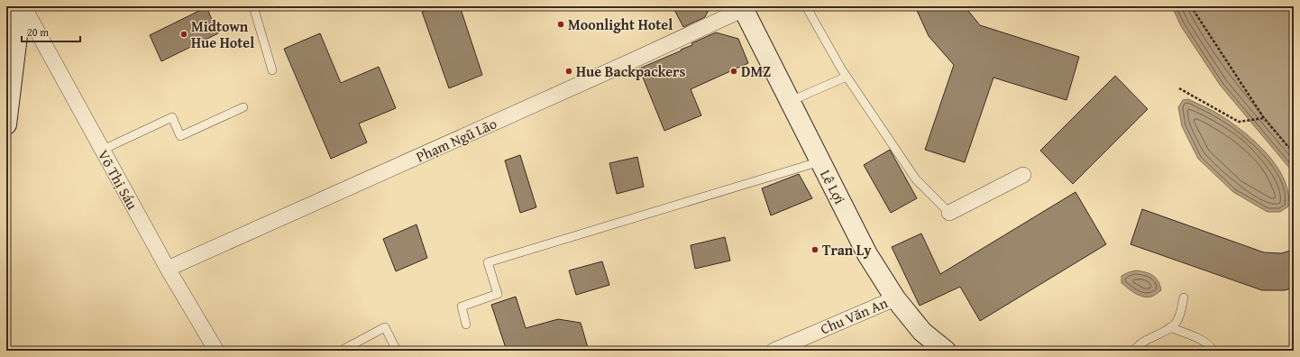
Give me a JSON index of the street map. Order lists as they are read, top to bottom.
{
  "streets": {
    "main road": ["Lê Lợi"],
    "street": ["Phạm Ngũ Lão", "Võ Thị Sáu", "Chu Văn An"]
  },
  "crossings": [
    ["Phạm Ngũ Lão", "Võ Thị Sáu"],
    ["Phạm Ngũ Lão", "Lê Lợi"],
    ["Lê Lợi", "Chu Văn An"]
  ],
  "places": [
    "Moonlight Hotel",
    "Midtown Hue Hotel",
    "Hue Backpackers",
    "DMZ",
    "Tran Ly"
  ],
  "scale_bar": "20 m"
}
